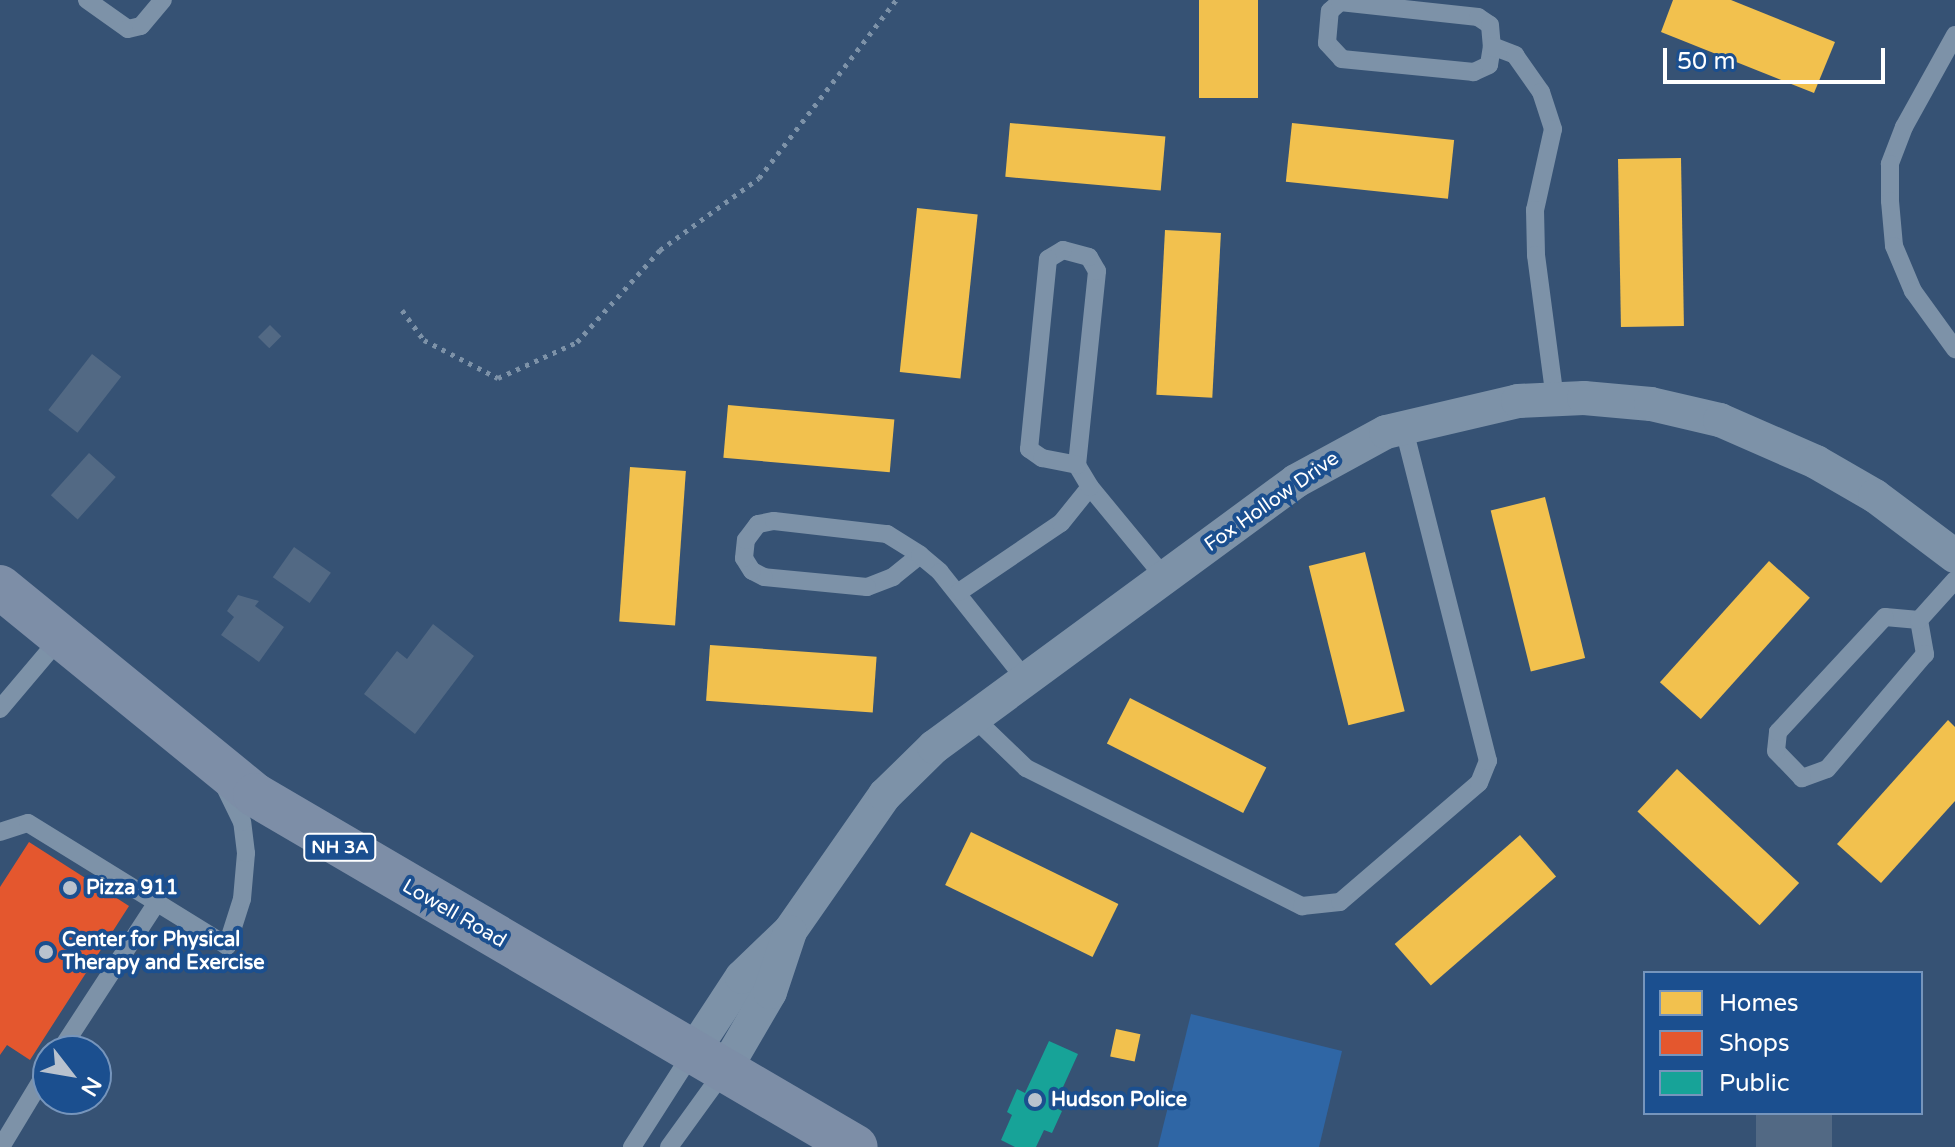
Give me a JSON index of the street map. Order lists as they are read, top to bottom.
{
  "streets": {
    "main road": ["NH 3A", "Lowell Road"],
    "street": ["Fox Hollow Drive"]
  },
  "crossings": [
    ["Fox Hollow Drive", "Lowell Road"]
  ],
  "places": ["Pizza 911", "Center for Physical Therapy and Exercise", "Hudson Police"],
  "legend": ["Homes", "Shops", "Public"],
  "scale_bar": "50 m",
  "north": "bottom right"
}
